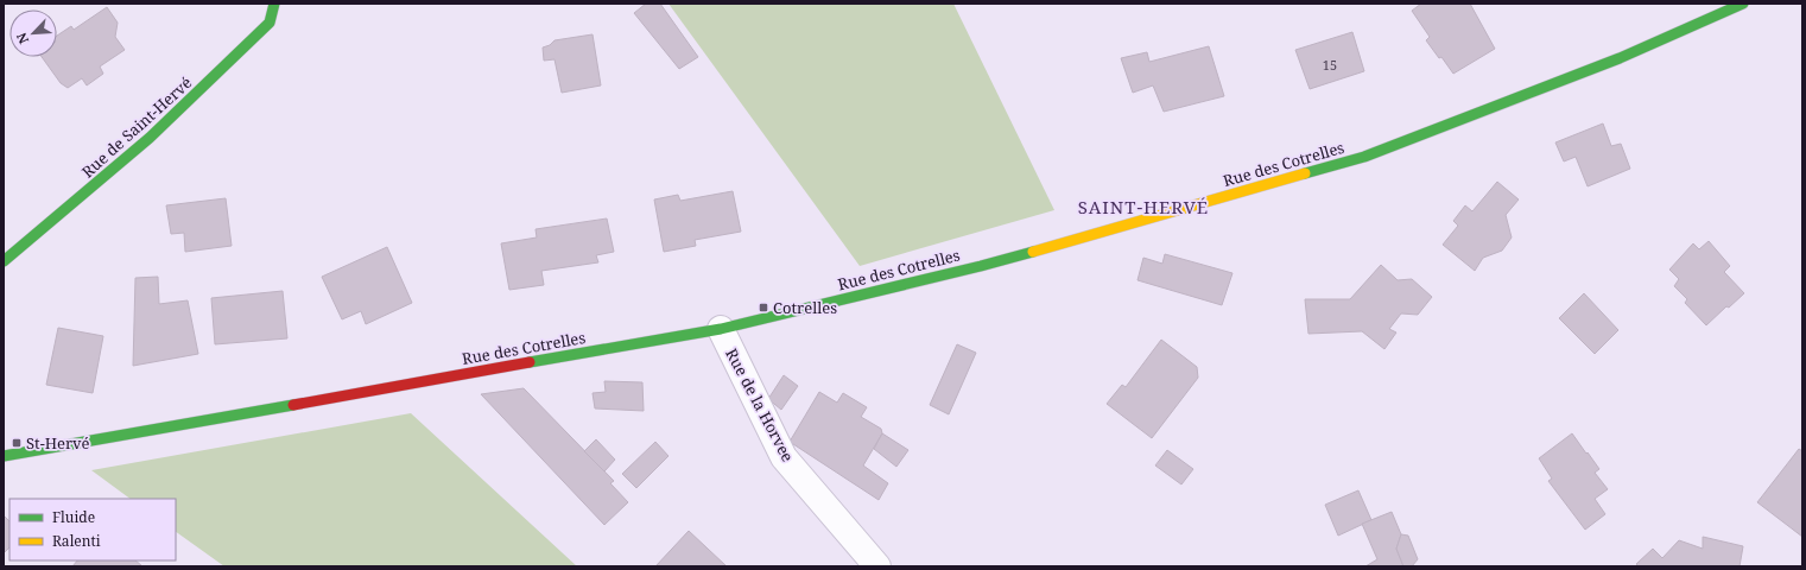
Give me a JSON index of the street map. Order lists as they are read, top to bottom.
{
  "streets": {
    "street": ["Rue de Saint-Hervé", "Rue des Cotrelles", "Rue de la Horvee"]
  },
  "crossings": [
    ["Rue des Cotrelles", "Rue de la Horvee"]
  ],
  "districts": ["SAINT-HERVÉ"],
  "places": {
    "transit": ["Cotrelles", "St-Hervé"]
  },
  "house_numbers": ["15"],
  "legend": ["Fluide", "Ralenti"],
  "north": "bottom left"
}
